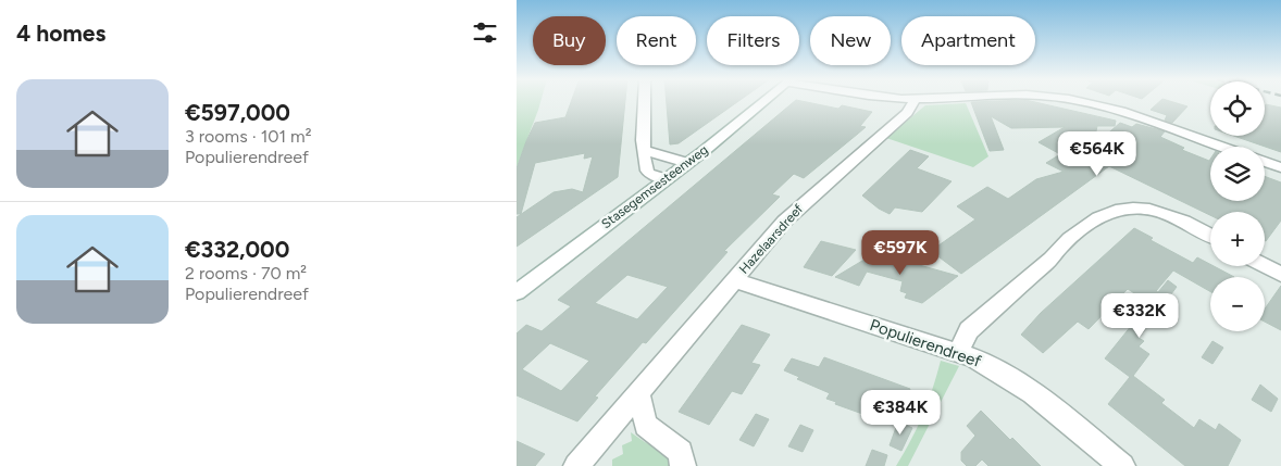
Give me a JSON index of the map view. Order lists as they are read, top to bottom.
{
  "streets": {
    "street": ["Stasegemsesteenweg", "Hazelaarsdreef", "Populierendreef"]
  },
  "crossings": [
    ["Hazelaarsdreef", "Populierendreef"]
  ],
  "page": {
    "heading": "4 homes",
    "chip": [
      "Buy",
      "Rent",
      "Filters",
      "New",
      "Apartment"
    ],
    "list": [
      {
        "name": "€597,000",
        "note": "3 rooms · 101 m² · Populierendreef"
      },
      {
        "name": "€332,000",
        "note": "2 rooms · 70 m² · Populierendreef"
      }
    ],
    "map_buttons": ["+", "−"],
    "price": [
      "€564K",
      "€597K",
      "€332K",
      "€384K"
    ]
  }
}
